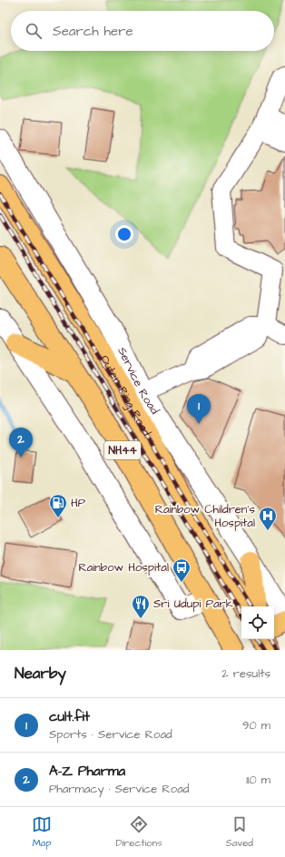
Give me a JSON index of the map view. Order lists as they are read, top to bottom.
{
  "streets": {
    "highway": ["Outer Ring Road", "NH44"],
    "street": ["Service Road"]
  },
  "places": {
    "fuel station": ["HP"],
    "hospital": ["Rainbow Children's Hospital"],
    "bus stop": ["Rainbow Hospital"],
    "restaurant": ["Sri Udupi Park"]
  },
  "page": {
    "search": "Search here",
    "pins": ["1", "2"],
    "heading": ["Nearby", "2 results"],
    "list": [
      {
        "mark": "1",
        "name": "cult.fit",
        "note": "Sports · Service Road",
        "value": "90 m"
      },
      {
        "mark": "2",
        "name": "A-Z Pharma",
        "note": "Pharmacy · Service Road",
        "value": "110 m"
      }
    ],
    "nav": ["Map", "Directions", "Saved"]
  }
}
